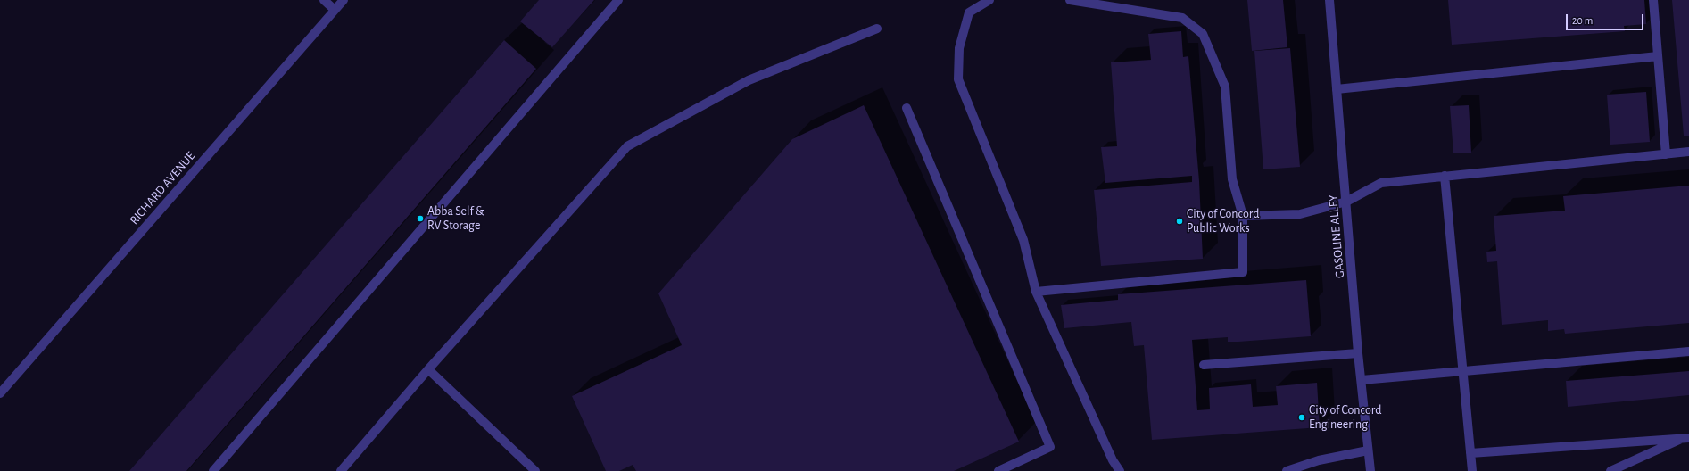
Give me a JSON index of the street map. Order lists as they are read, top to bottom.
{
  "streets": {
    "street": ["RICHARD AVENUE", "GASOLINE ALLEY"]
  },
  "places": ["Abba Self & RV Storage", "City of Concord Public Works", "City of Concord Engineering"],
  "scale_bar": "20 m"
}
